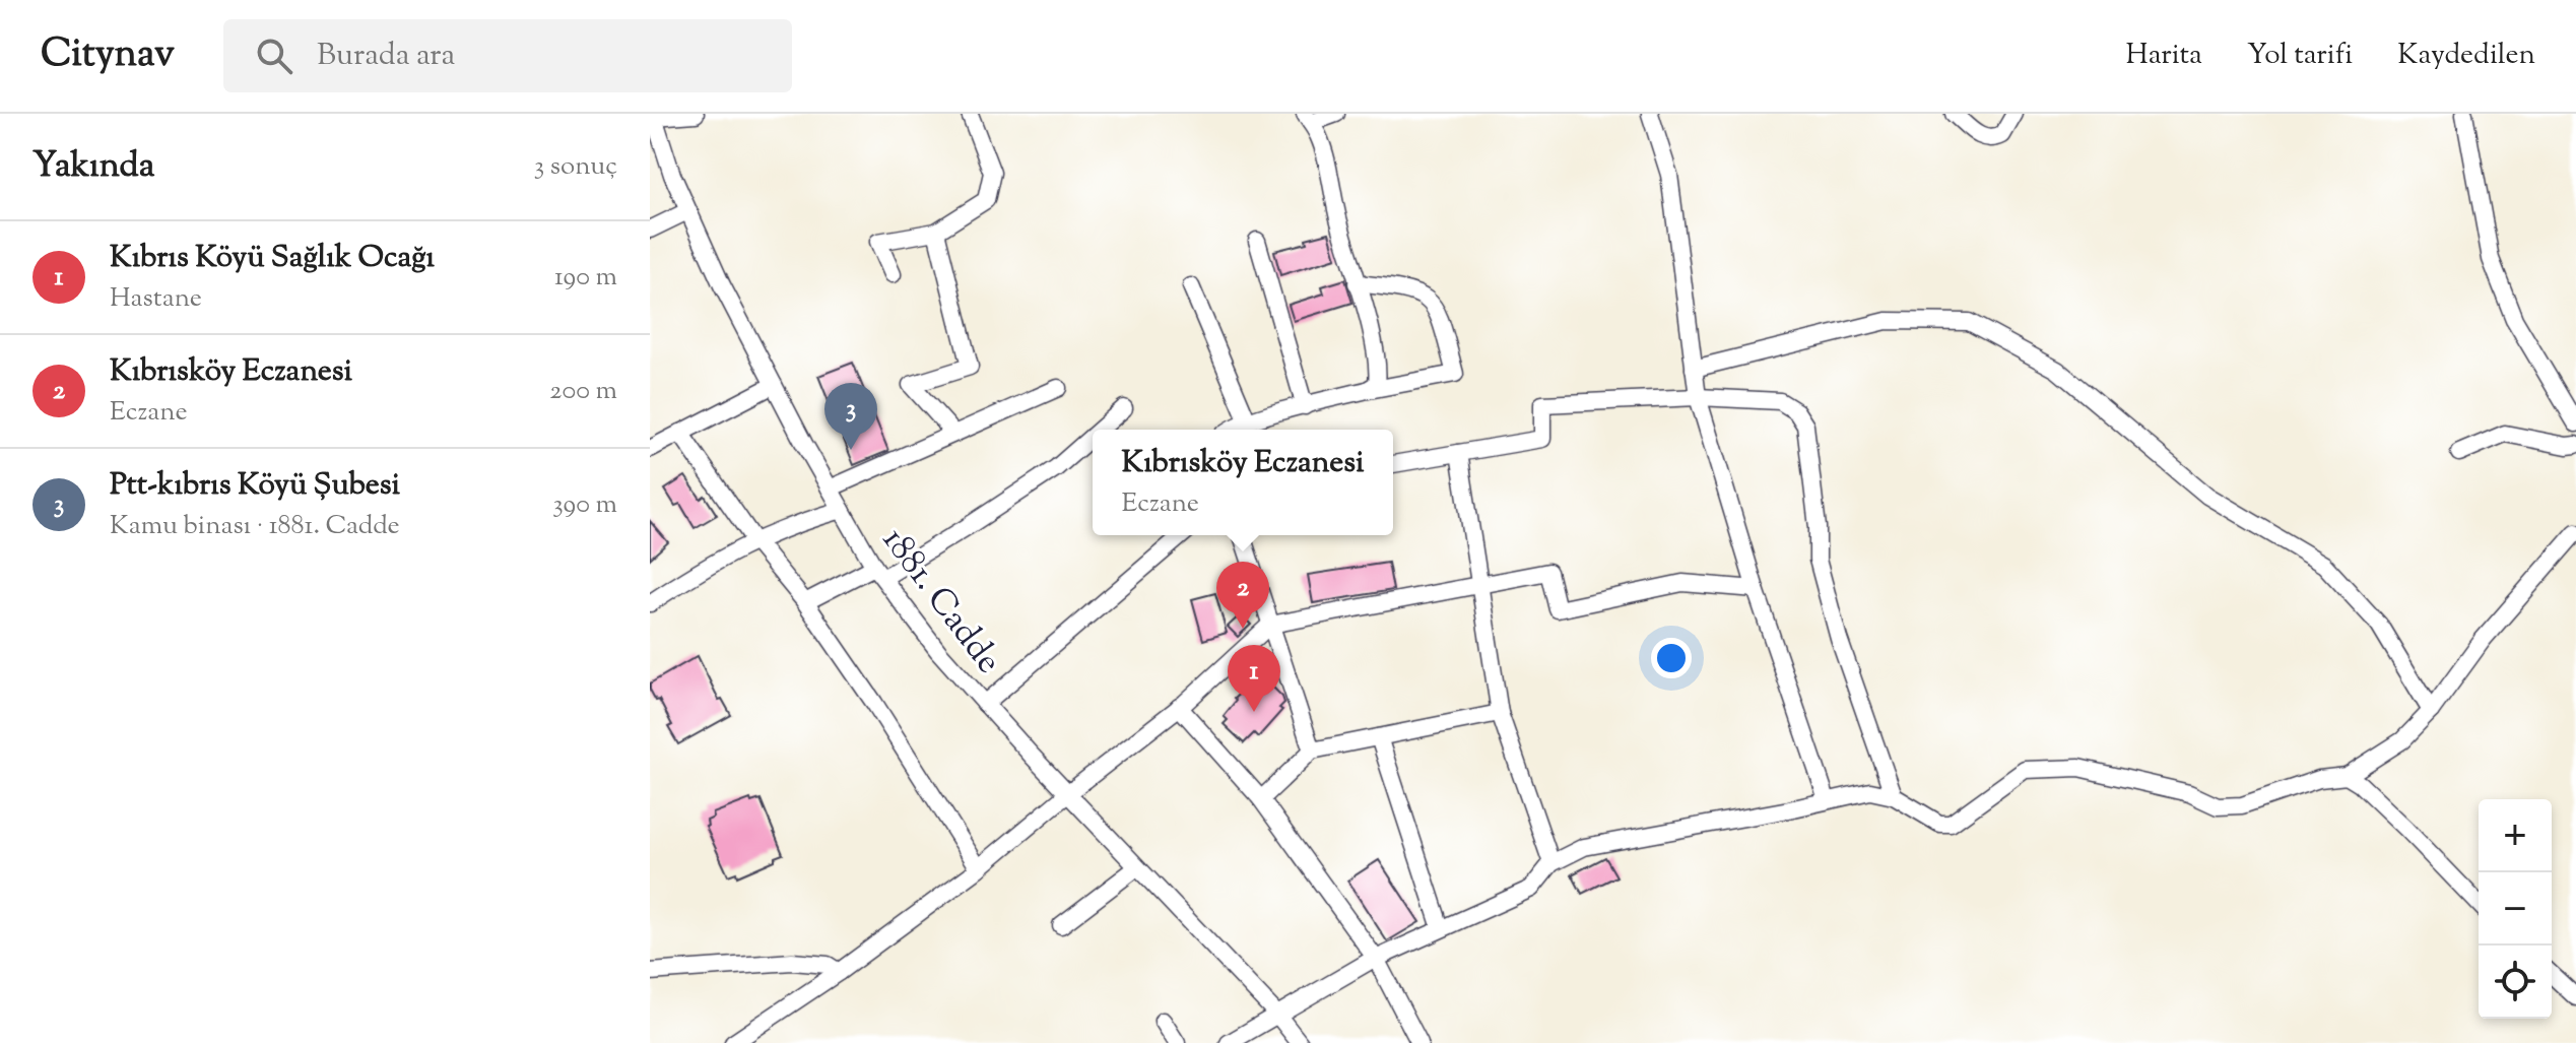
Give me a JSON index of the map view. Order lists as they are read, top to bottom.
{
  "streets": {
    "street": ["1881. Cadde"]
  },
  "page": {
    "header": "Citynav",
    "search": "Burada ara",
    "nav": ["Harita", "Yol tarifi", "Kaydedilen"],
    "heading": ["Yakında", "3 sonuç"],
    "list": [
      {
        "mark": "1",
        "name": "Kıbrıs Köyü Sağlık Ocağı",
        "note": "Hastane",
        "value": "190 m"
      },
      {
        "mark": "2",
        "name": "Kıbrısköy Eczanesi",
        "note": "Eczane",
        "value": "200 m"
      },
      {
        "mark": "3",
        "name": "Ptt-kıbrıs Köyü Şubesi",
        "note": "Kamu binası · 1881. Cadde",
        "value": "390 m"
      }
    ],
    "pins": ["3", "2", "1"],
    "popup": ["Kıbrısköy Eczanesi", "Eczane"],
    "map_buttons": ["+", "−"]
  }
}
